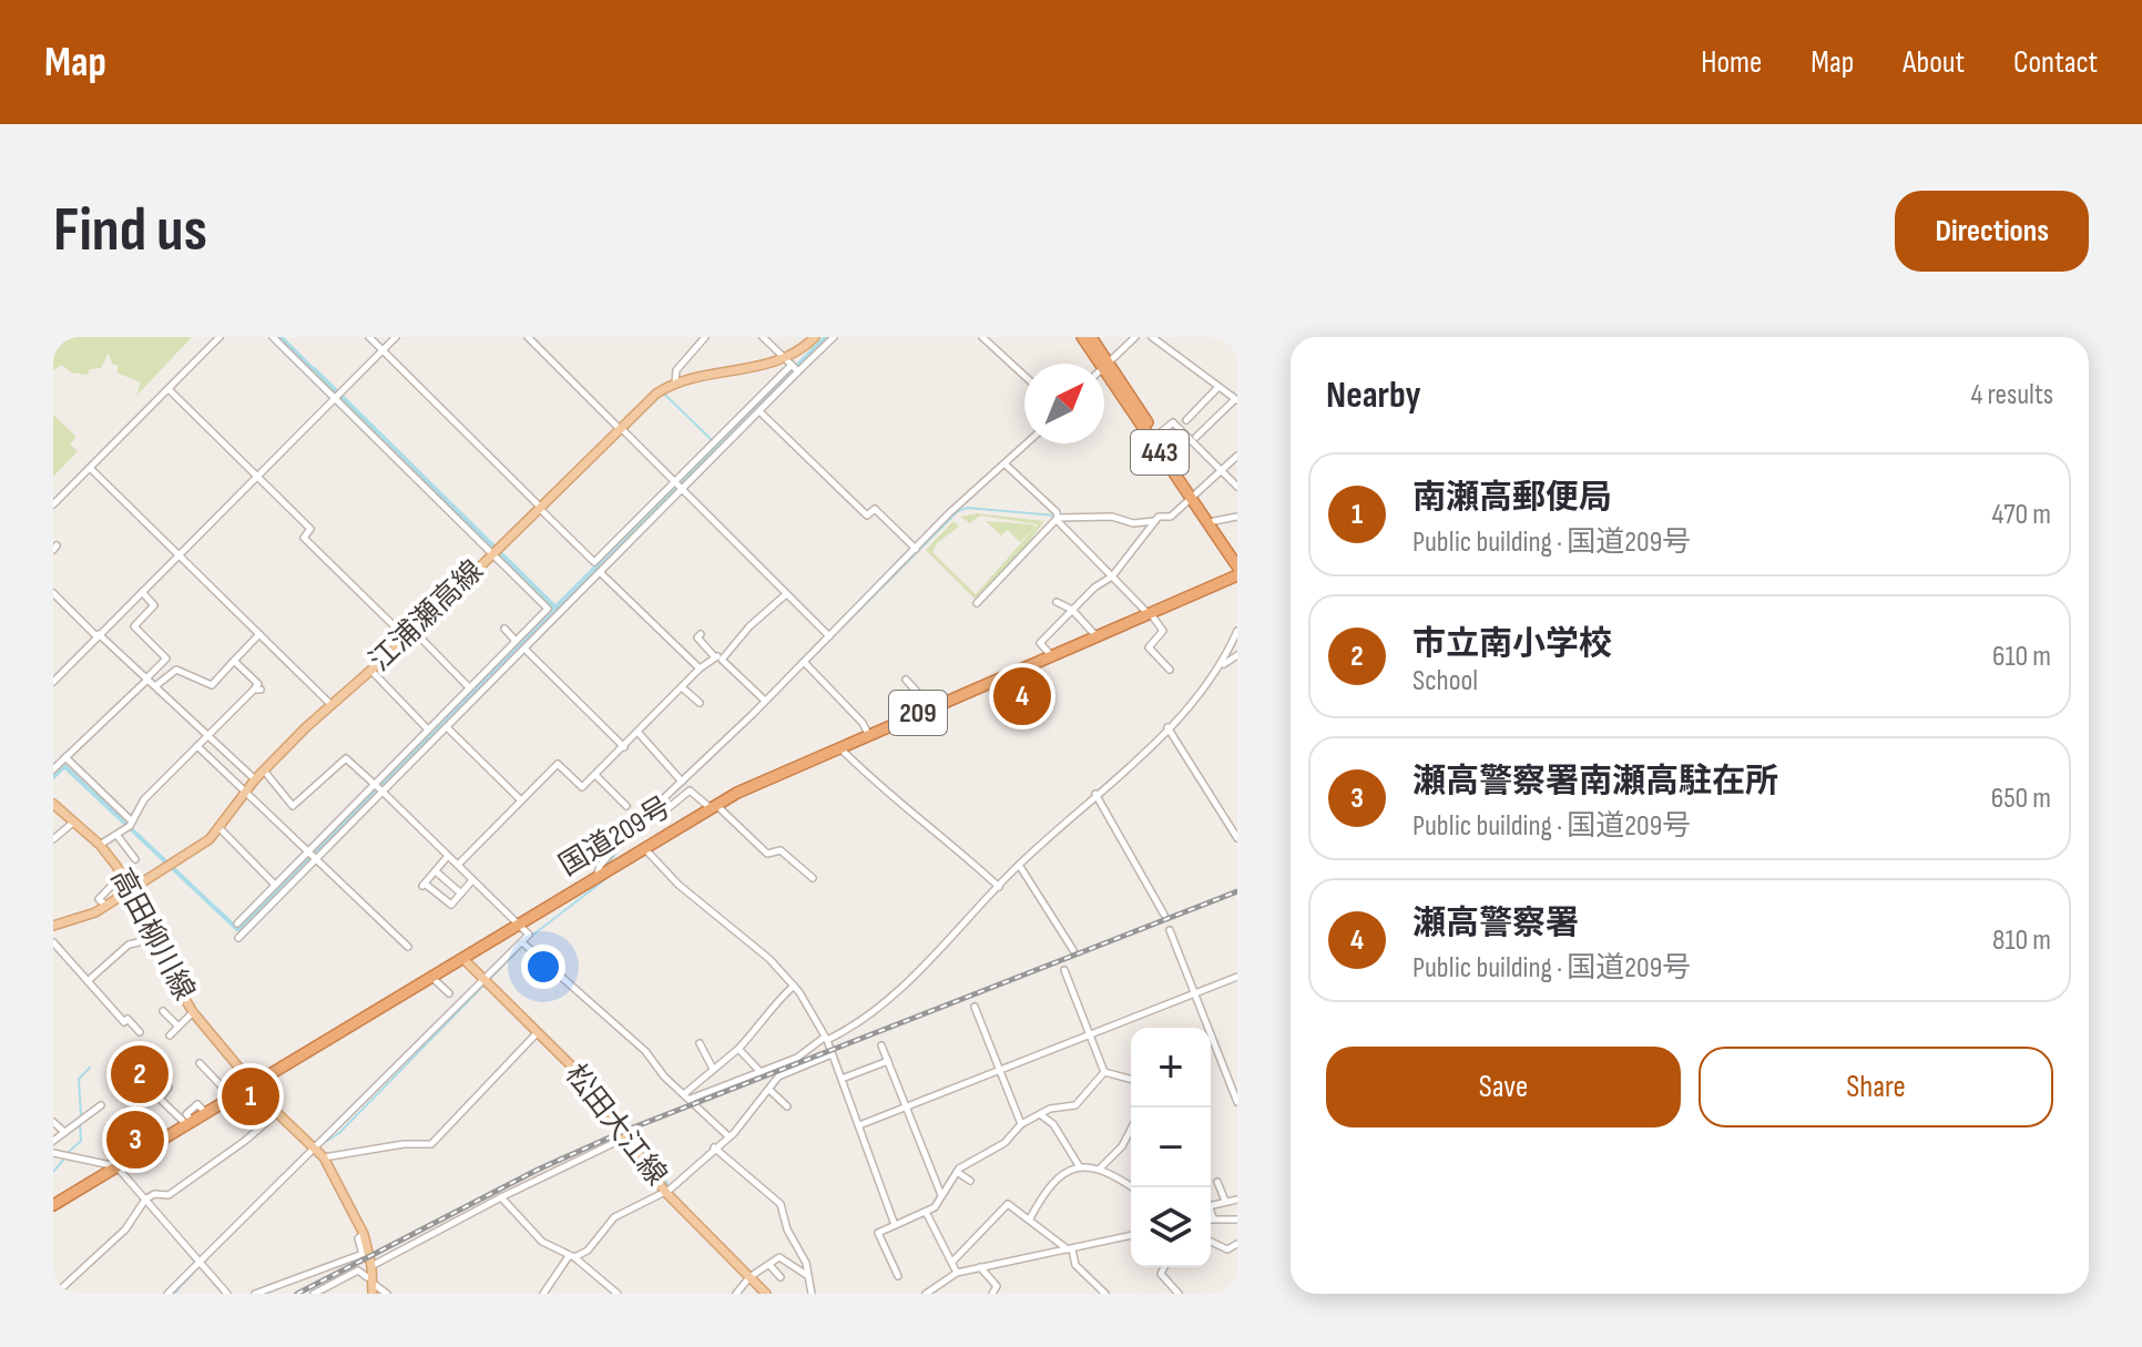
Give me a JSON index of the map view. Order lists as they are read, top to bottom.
{
  "streets": {
    "highway": ["443", "209", "国道209号"],
    "main road": ["江浦瀬高線", "高田柳川線", "松田大江線"]
  },
  "crossings": [
    ["江浦瀬高線", "高田柳川線"],
    ["国道209号", "高田柳川線"],
    ["国道209号", "松田大江線"]
  ],
  "north": "top right",
  "page": {
    "header": "Map",
    "nav": [
      "Home",
      "Map",
      "About",
      "Contact"
    ],
    "buttons": [
      "Directions",
      ["Save", "Share"]
    ],
    "title": "Find us",
    "heading": ["Nearby", "4 results"],
    "list": [
      {
        "mark": "1",
        "name": "南瀬高郵便局",
        "note": "Public building · 国道209号",
        "value": "470 m"
      },
      {
        "mark": "2",
        "name": "市立南小学校",
        "note": "School",
        "value": "610 m"
      },
      {
        "mark": "3",
        "name": "瀬高警察署南瀬高駐在所",
        "note": "Public building · 国道209号",
        "value": "650 m"
      },
      {
        "mark": "4",
        "name": "瀬高警察署",
        "note": "Public building · 国道209号",
        "value": "810 m"
      }
    ],
    "pins": [
      "4",
      "2",
      "1",
      "3"
    ],
    "map_buttons": ["+", "−"]
  }
}
